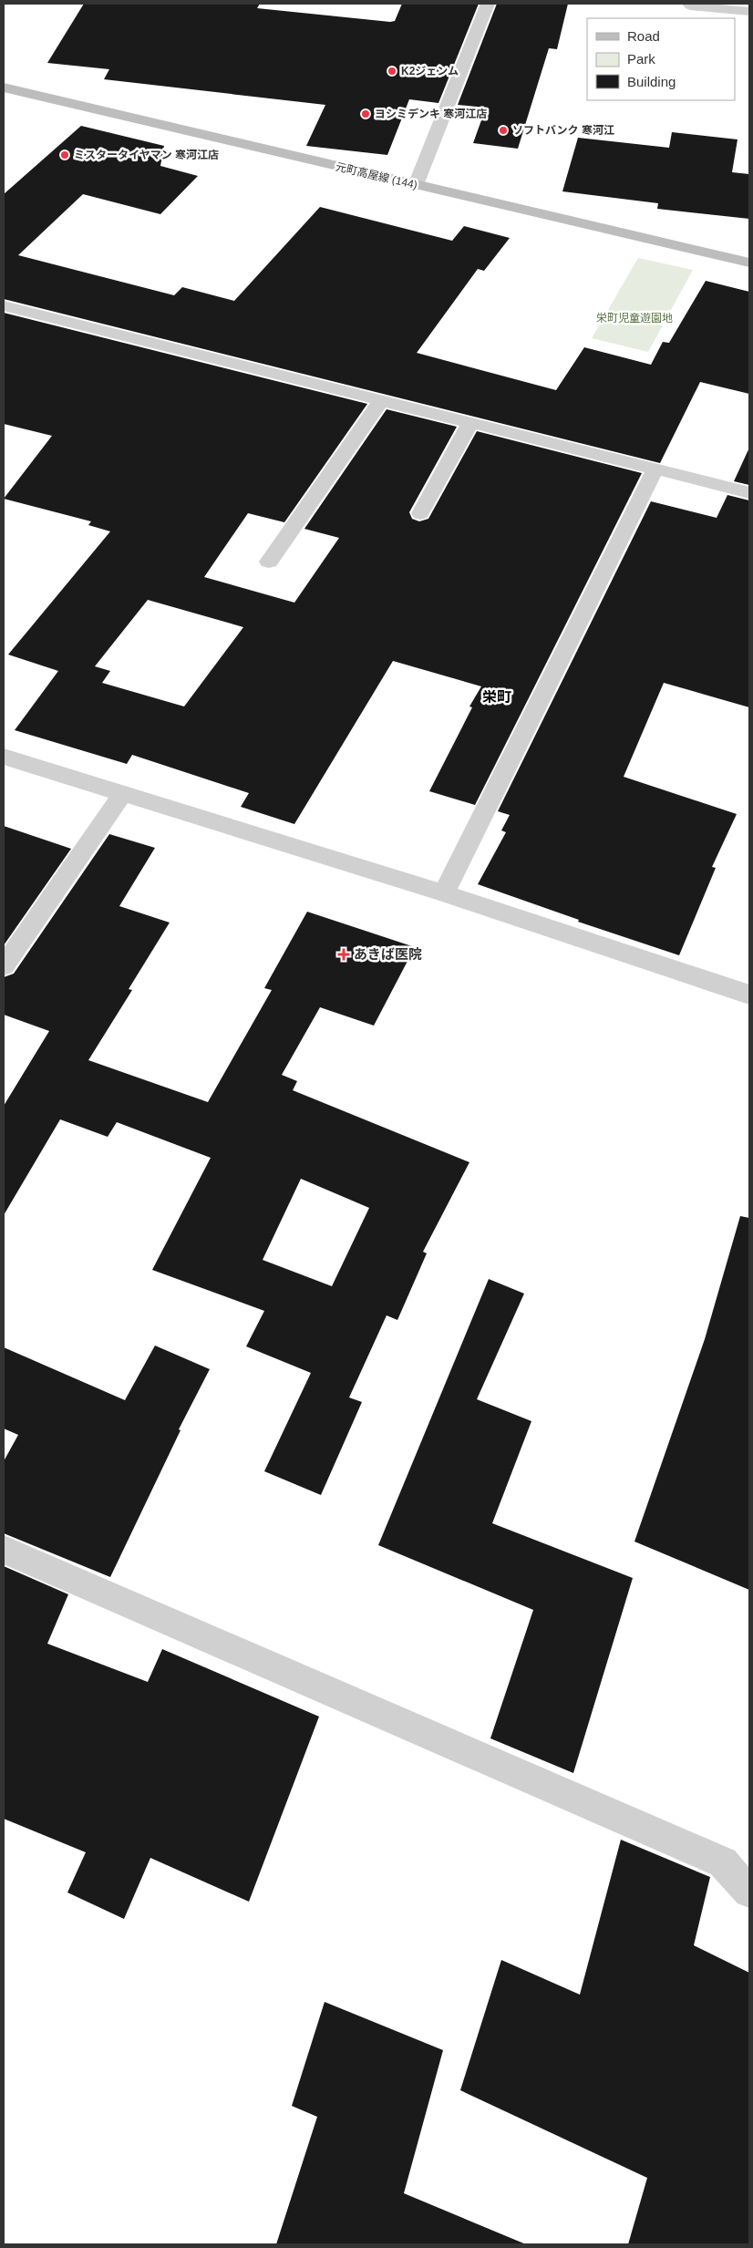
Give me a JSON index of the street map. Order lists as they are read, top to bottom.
{
  "streets": {
    "main road": ["元町高屋線 (144)"]
  },
  "districts": ["栄町"],
  "parks": ["栄町児童遊園地"],
  "places": {
    "other": [
      "K2ジェンム",
      "ヨシミデンキ 寒河江店",
      "ソフトバンク 寒河江",
      "ミスタータイヤマン 寒河江店"
    ],
    "health": ["あきば医院"]
  },
  "legend": ["Road", "Park", "Building"]
}
